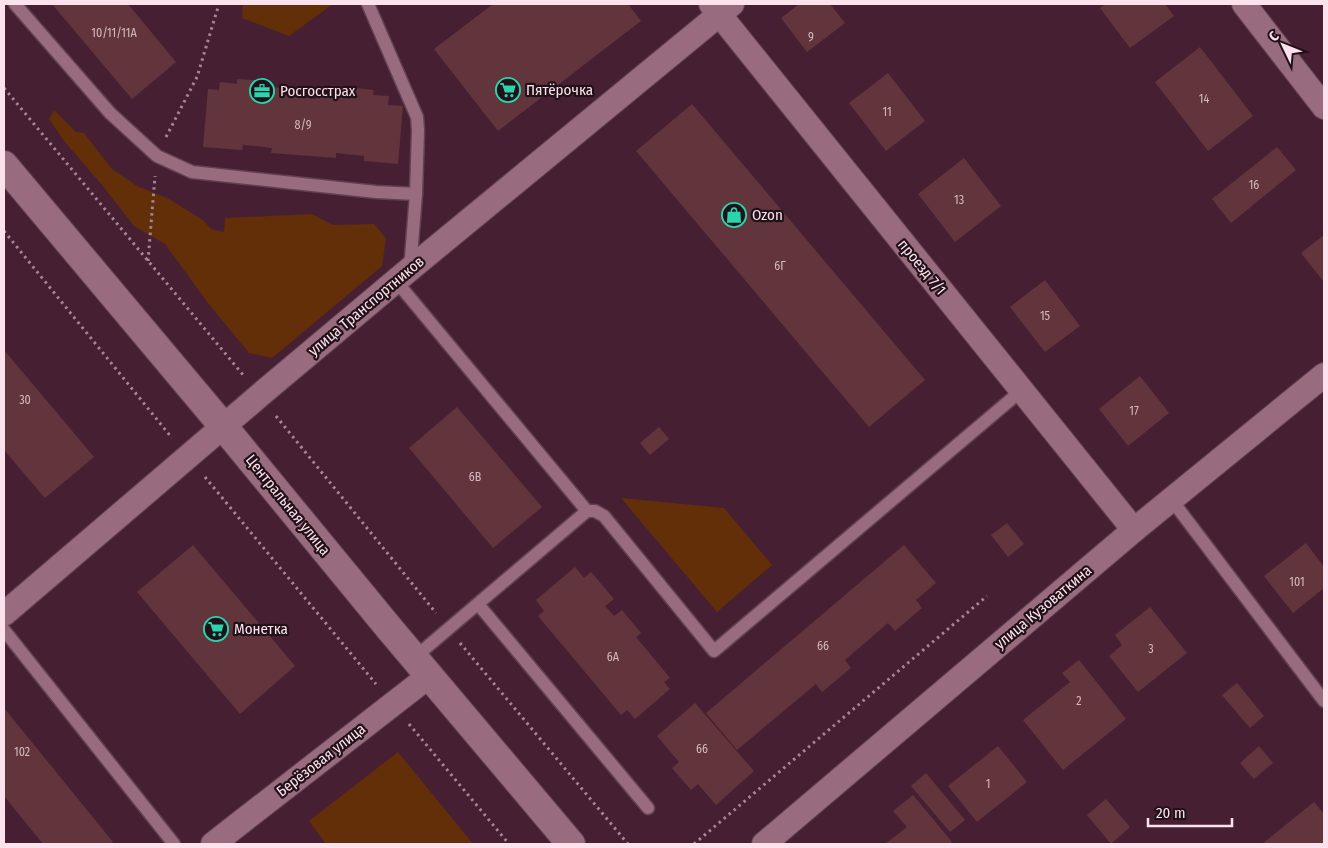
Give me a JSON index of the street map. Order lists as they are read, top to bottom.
{
  "streets": {
    "street": [
      "проезд 7/1",
      "улица Транспортников",
      "Центральная улица",
      "улица Кузоваткина",
      "Берёзовая улица"
    ]
  },
  "crossings": [
    ["проезд 7/1", "улица Транспортников"],
    ["проезд 7/1", "улица Кузоваткина"],
    ["улица Транспортников", "Центральная улица"],
    ["Центральная улица", "Берёзовая улица"]
  ],
  "places": {
    "supermarket": ["Пятёрочка", "Монетка"],
    "office": ["Росгосстрах"],
    "shop": ["Ozon"]
  },
  "house_numbers": [
    "10/11/11А",
    "9",
    "14",
    "11",
    "8/9",
    "16",
    "13",
    "6Г",
    "15",
    "30",
    "17",
    "6В",
    "101",
    "66",
    "3",
    "6А",
    "2",
    "66",
    "102",
    "1"
  ],
  "scale_bar": "20 m",
  "north": "top left"
}
